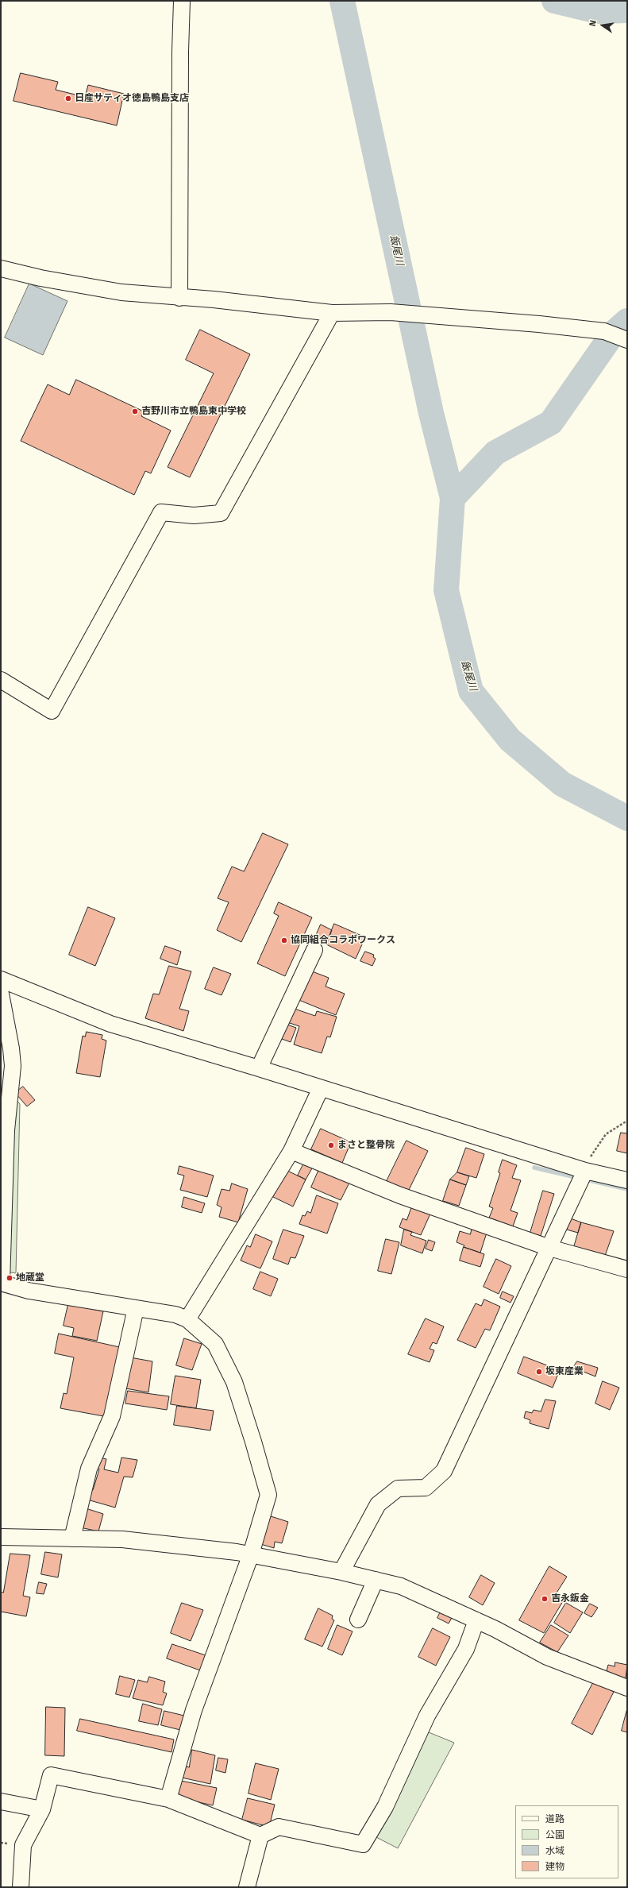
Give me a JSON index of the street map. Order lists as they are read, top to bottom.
{
  "water": ["飯尾川"],
  "places": [
    "日産サティオ徳島鴨島支店",
    "吉野川市立鴨島東中学校",
    "協同組合コラボワークス",
    "まさと整骨院",
    "地蔵堂",
    "坂東産業",
    "吉永鈑金"
  ],
  "legend": [
    "道路",
    "公園",
    "水域",
    "建物"
  ],
  "north": "left"
}
